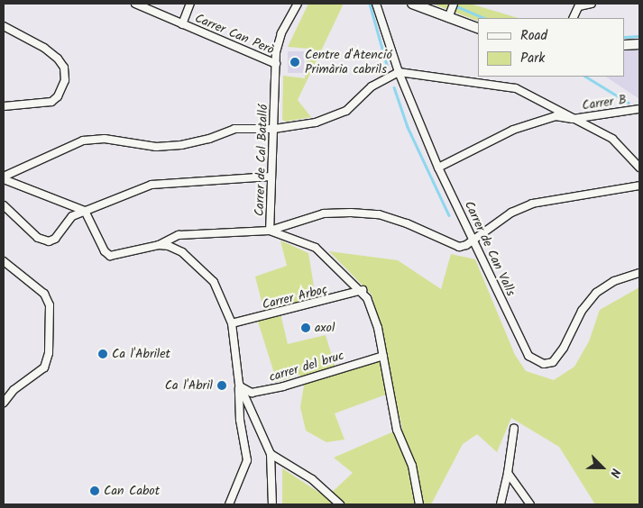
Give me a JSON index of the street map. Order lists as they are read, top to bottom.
{
  "streets": {
    "street": [
      "Carrer Can Però",
      "Carrer B",
      "Carrer de Cal Batalló",
      "Carrer de Can Valls",
      "Carrer Arboç",
      "carrer del bruc"
    ]
  },
  "crossings": [
    ["Carrer Can Però", "Carrer de Cal Batalló"],
    ["Carrer B", "Carrer de Can Valls"],
    ["Carrer de Cal Batalló", "Carrer Arboç"],
    ["Carrer de Cal Batalló", "carrer del bruc"]
  ],
  "places": [
    "Centre d'Atenció Primària cabrils",
    "axol",
    "Ca l'Abrilet",
    "Ca l'Abril",
    "Can Cabot"
  ],
  "legend": ["Road", "Park"],
  "north": "bottom right"
}
